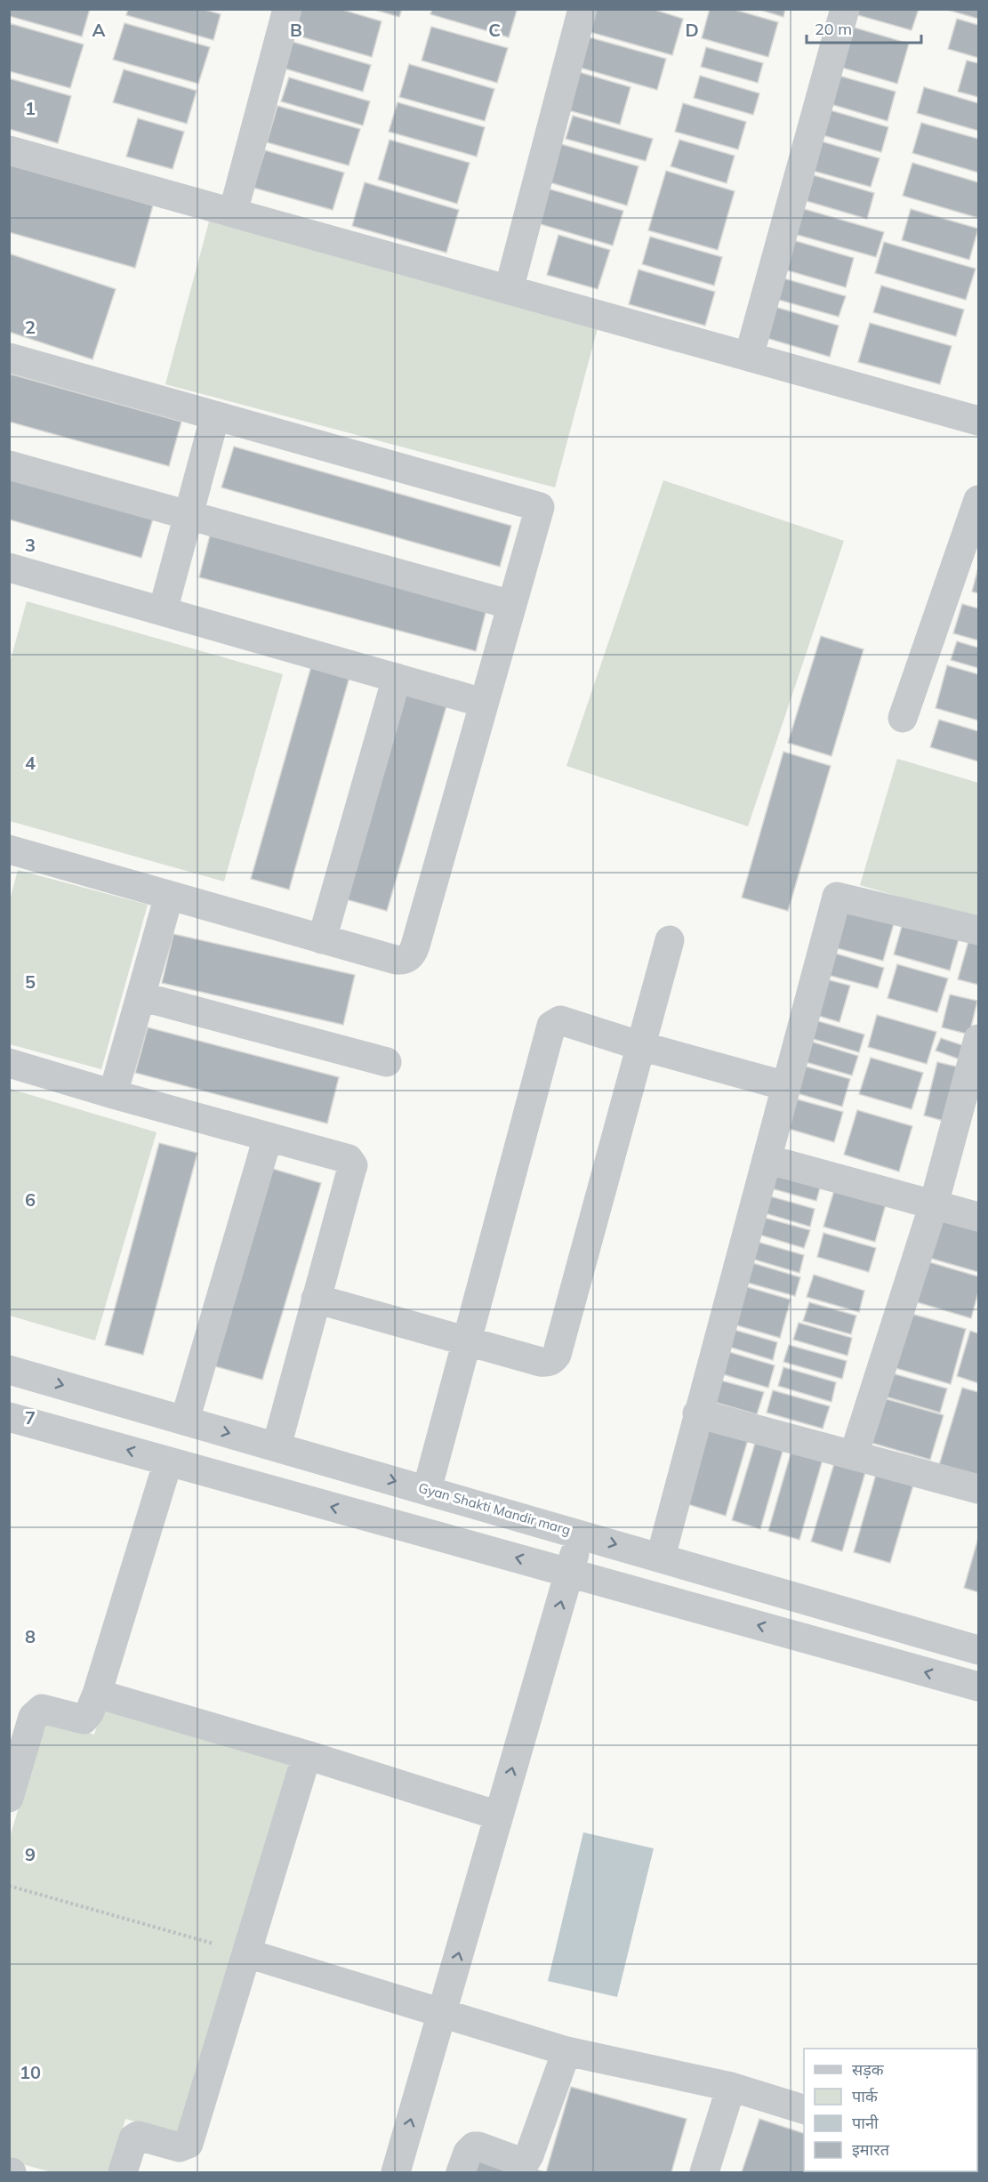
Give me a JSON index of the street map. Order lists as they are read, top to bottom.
{
  "streets": {
    "street": ["Gyan Shakti Mandir marg"]
  },
  "legend": [
    "सड़क",
    "पार्क",
    "पानी",
    "इमारत"
  ],
  "scale_bar": "20 m",
  "grid": {
    "columns": [
      "A",
      "B",
      "C",
      "D"
    ],
    "rows": [
      "1",
      "2",
      "3",
      "4",
      "5",
      "6",
      "7",
      "8",
      "9",
      "10"
    ]
  }
}
